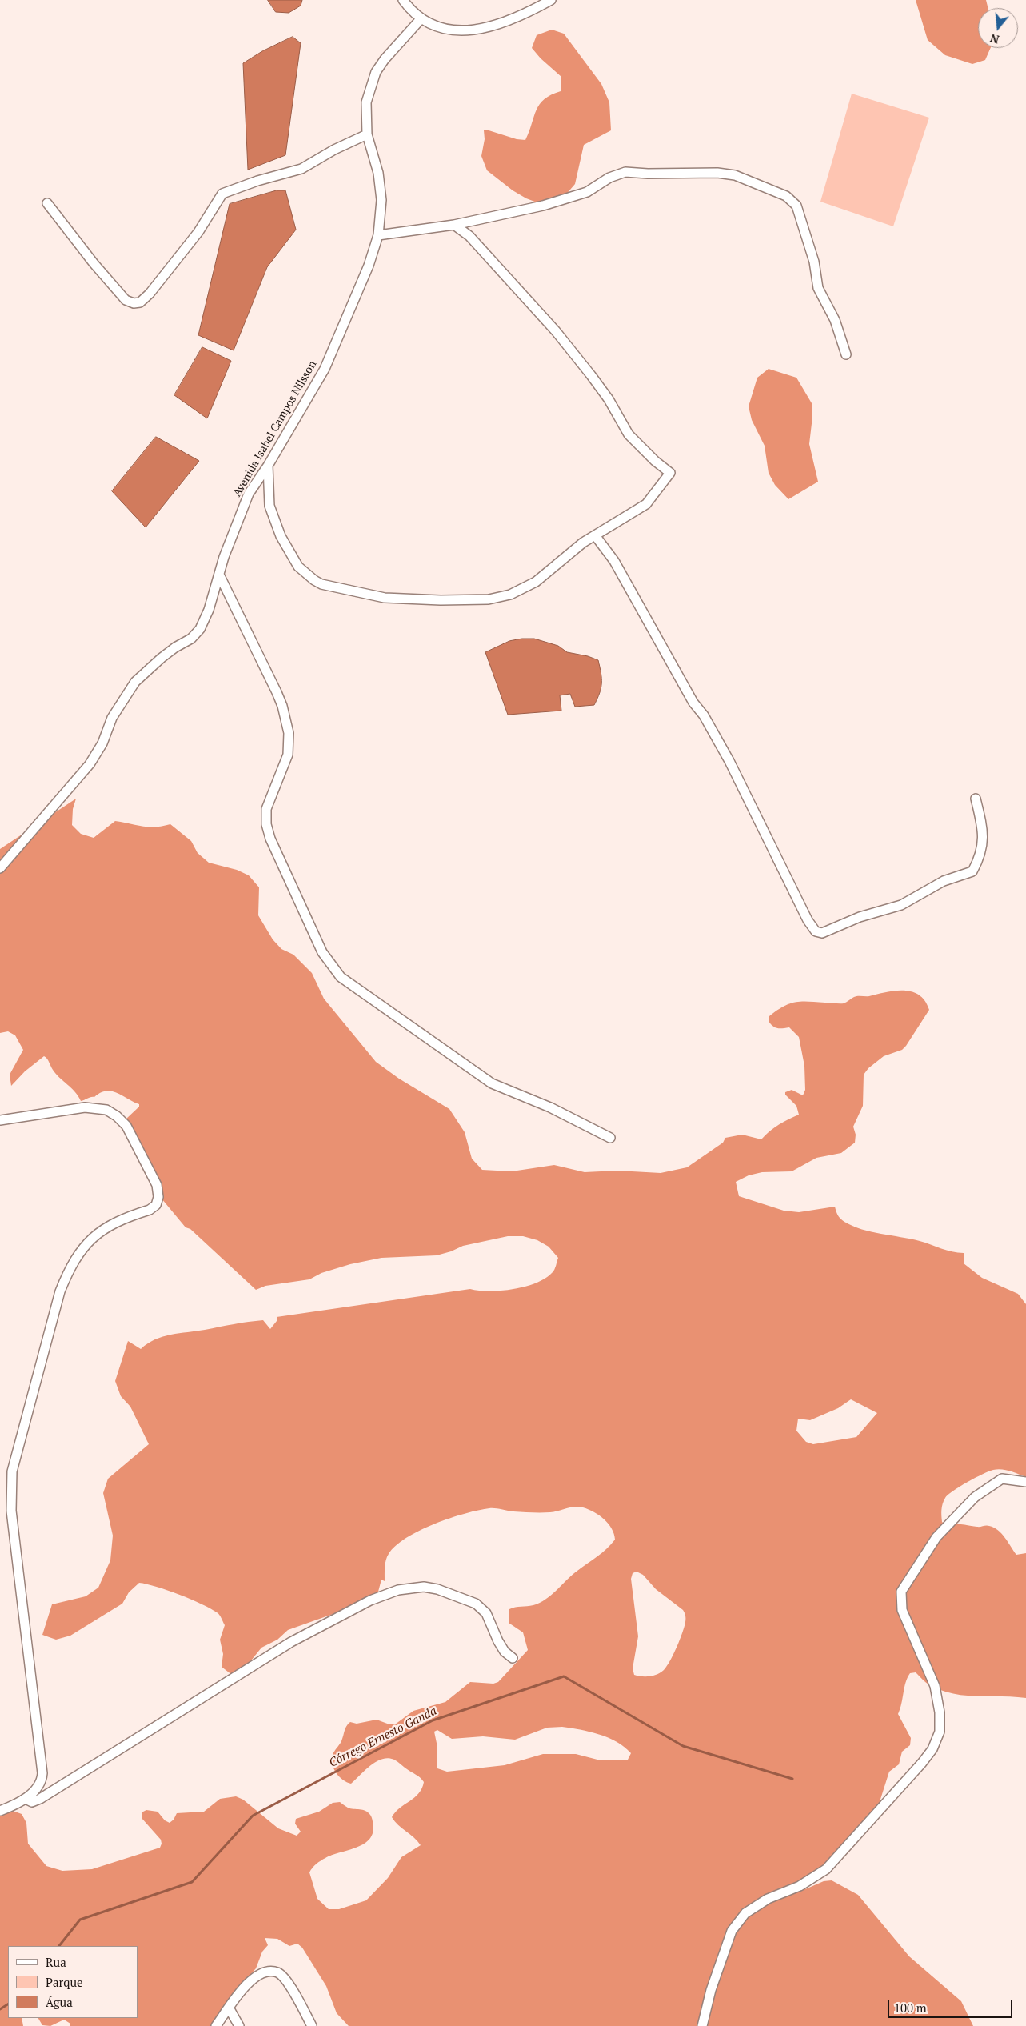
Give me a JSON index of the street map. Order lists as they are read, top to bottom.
{
  "streets": {
    "street": ["Avenida Isabel Campos Nilsson"]
  },
  "water": ["Córrego Ernesto Ganda"],
  "legend": ["Rua", "Parque", "Água"],
  "scale_bar": "100 m",
  "north": "bottom"
}
